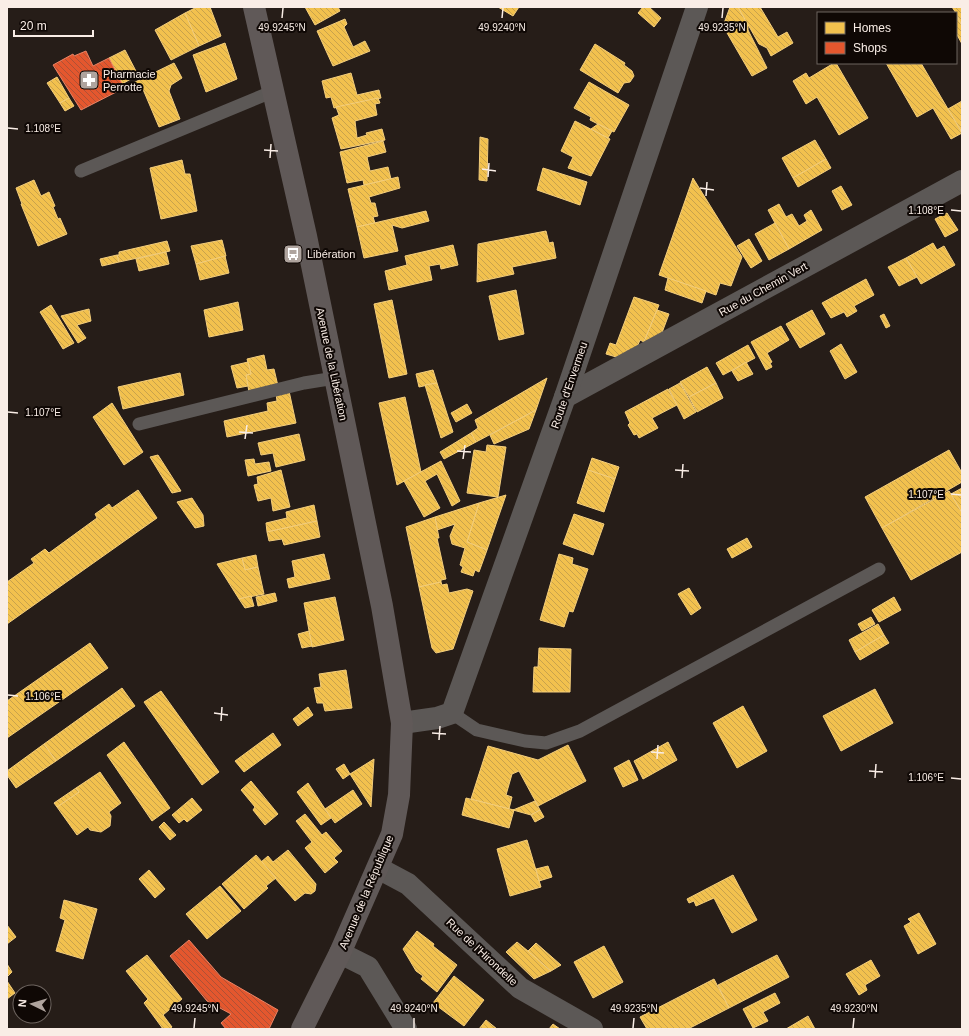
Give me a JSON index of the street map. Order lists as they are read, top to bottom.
{
  "streets": {
    "main road": ["Avenue de la Libération", "Avenue de la République"],
    "street": ["Rue du Chemin Vert", "Route d'Envermeu", "Rue de l'Hirondelle"]
  },
  "crossings": [
    ["Rue du Chemin Vert", "Route d'Envermeu"],
    ["Avenue de la Libération", "Avenue de la République"],
    ["Avenue de la République", "Rue de l'Hirondelle"]
  ],
  "places": {
    "pharmacy": ["Pharmacie Perrotte"],
    "bus stop": ["Libération"]
  },
  "legend": ["Homes", "Shops"],
  "scale_bar": "20 m",
  "north": "left",
  "coordinates": [
    "49.9245°N",
    "49.9240°N",
    "49.9235°N",
    "1.108°E",
    "1.107°E",
    "1.106°E",
    "49.9230°N"
  ]
}
